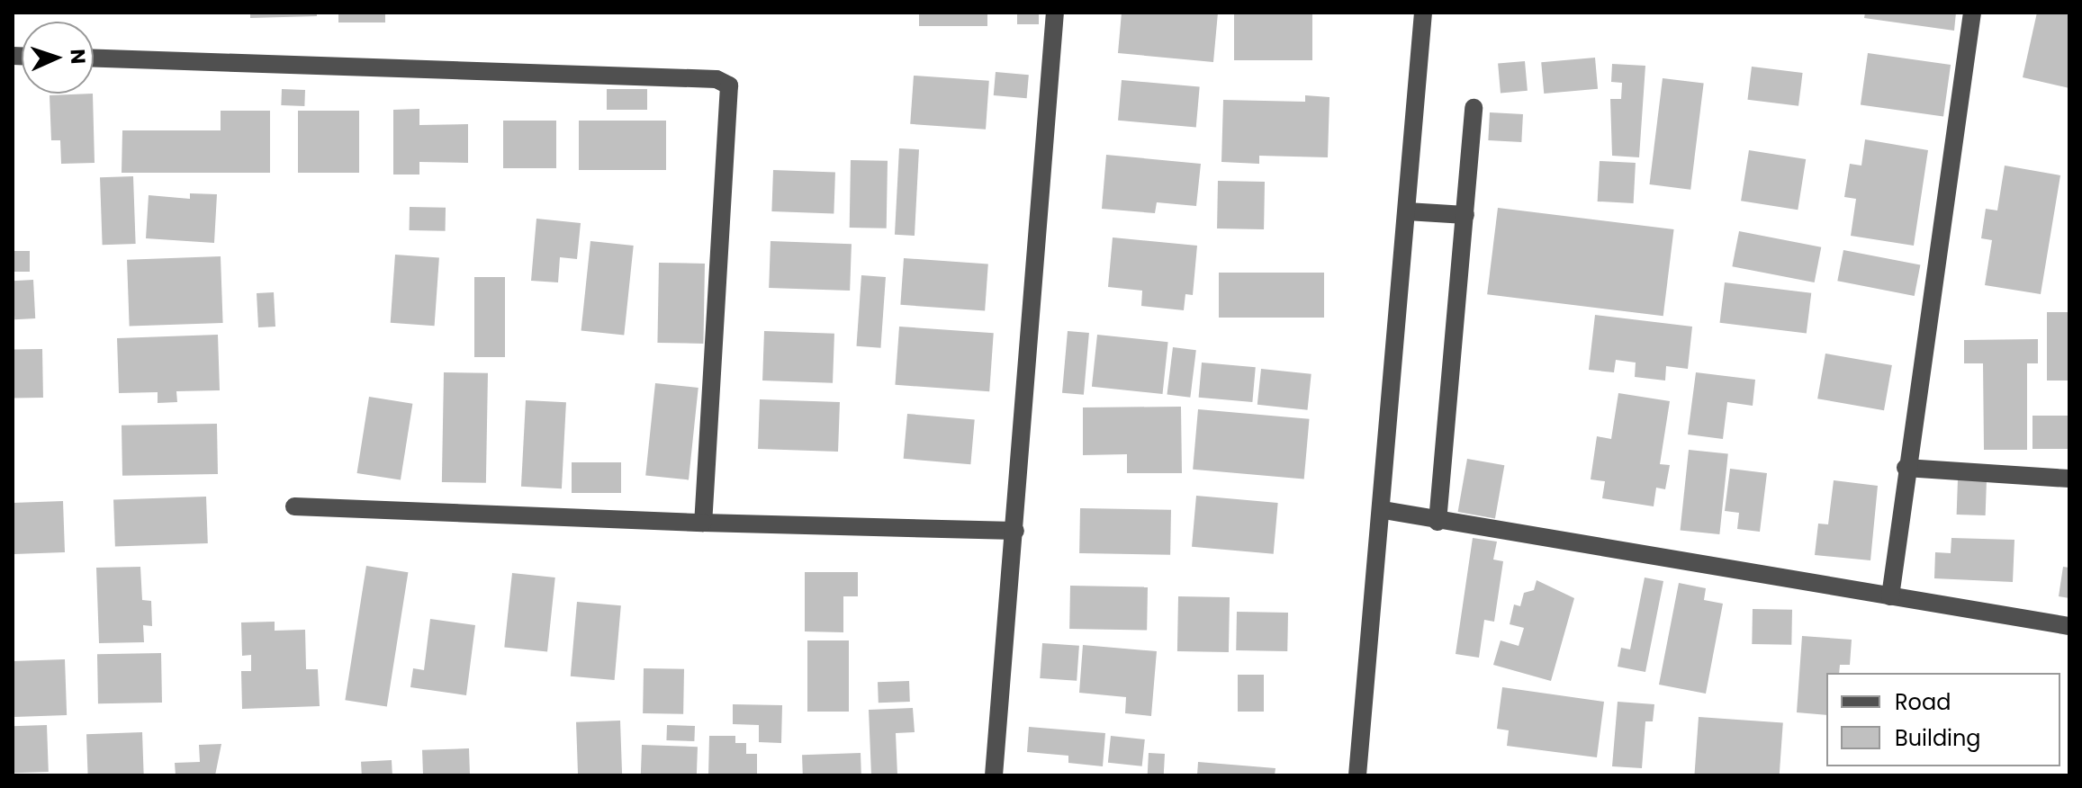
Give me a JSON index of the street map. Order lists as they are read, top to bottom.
{
  "legend": ["Road", "Building"],
  "north": "right"
}
